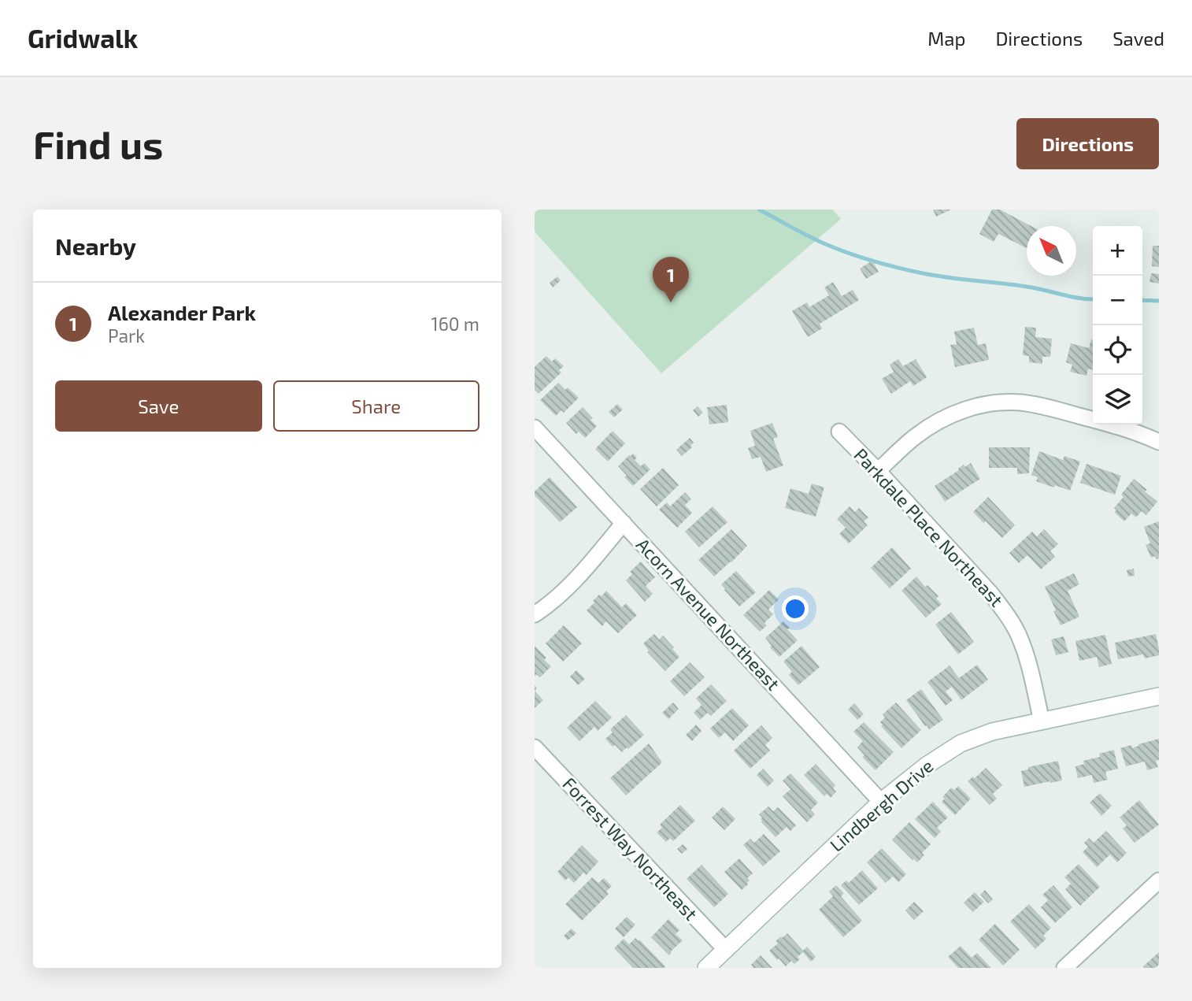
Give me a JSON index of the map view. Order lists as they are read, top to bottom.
{
  "streets": {
    "main road": ["Lindbergh Drive"],
    "street": ["Parkdale Place Northeast", "Acorn Avenue Northeast", "Forrest Way Northeast"]
  },
  "crossings": [
    ["Parkdale Place Northeast", "Lindbergh Drive"],
    ["Acorn Avenue Northeast", "Lindbergh Drive"],
    ["Lindbergh Drive", "Forrest Way Northeast"]
  ],
  "north": "top left",
  "page": {
    "header": "Gridwalk",
    "nav": ["Map", "Directions", "Saved"],
    "buttons": [
      "Directions",
      ["Save", "Share"]
    ],
    "title": "Find us",
    "heading": "Nearby",
    "map_buttons": ["+", "−"],
    "pins": "1",
    "list": [
      {
        "mark": "1",
        "name": "Alexander Park",
        "note": "Park",
        "value": "160 m"
      }
    ]
  }
}
